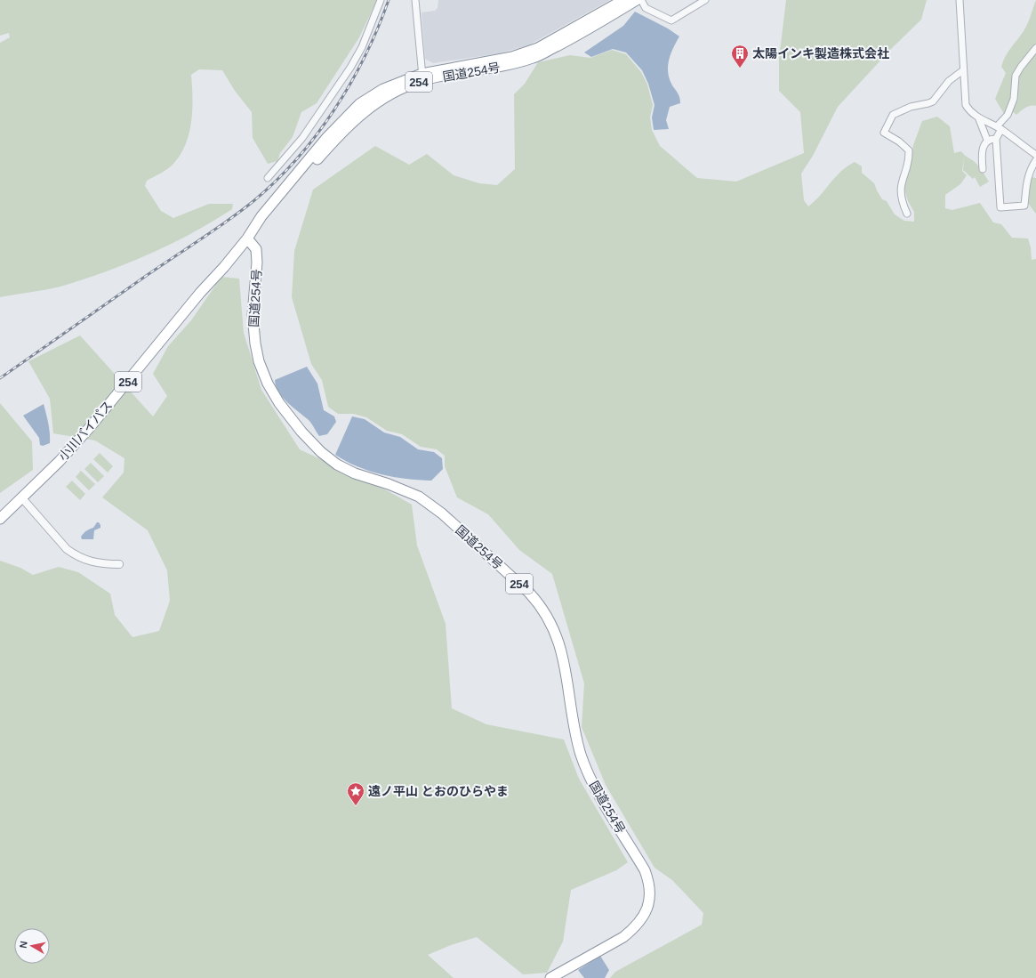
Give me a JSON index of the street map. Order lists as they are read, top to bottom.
{
  "streets": {
    "highway": ["国道254号", "254", "小川バイパス"]
  },
  "crossings": [
    ["国道254号", "小川バイパス"]
  ],
  "places": {
    "building": ["太陽インキ製造株式会社"],
    "place": ["遠ノ平山 とおのひらやま"]
  },
  "north": "left"
}
